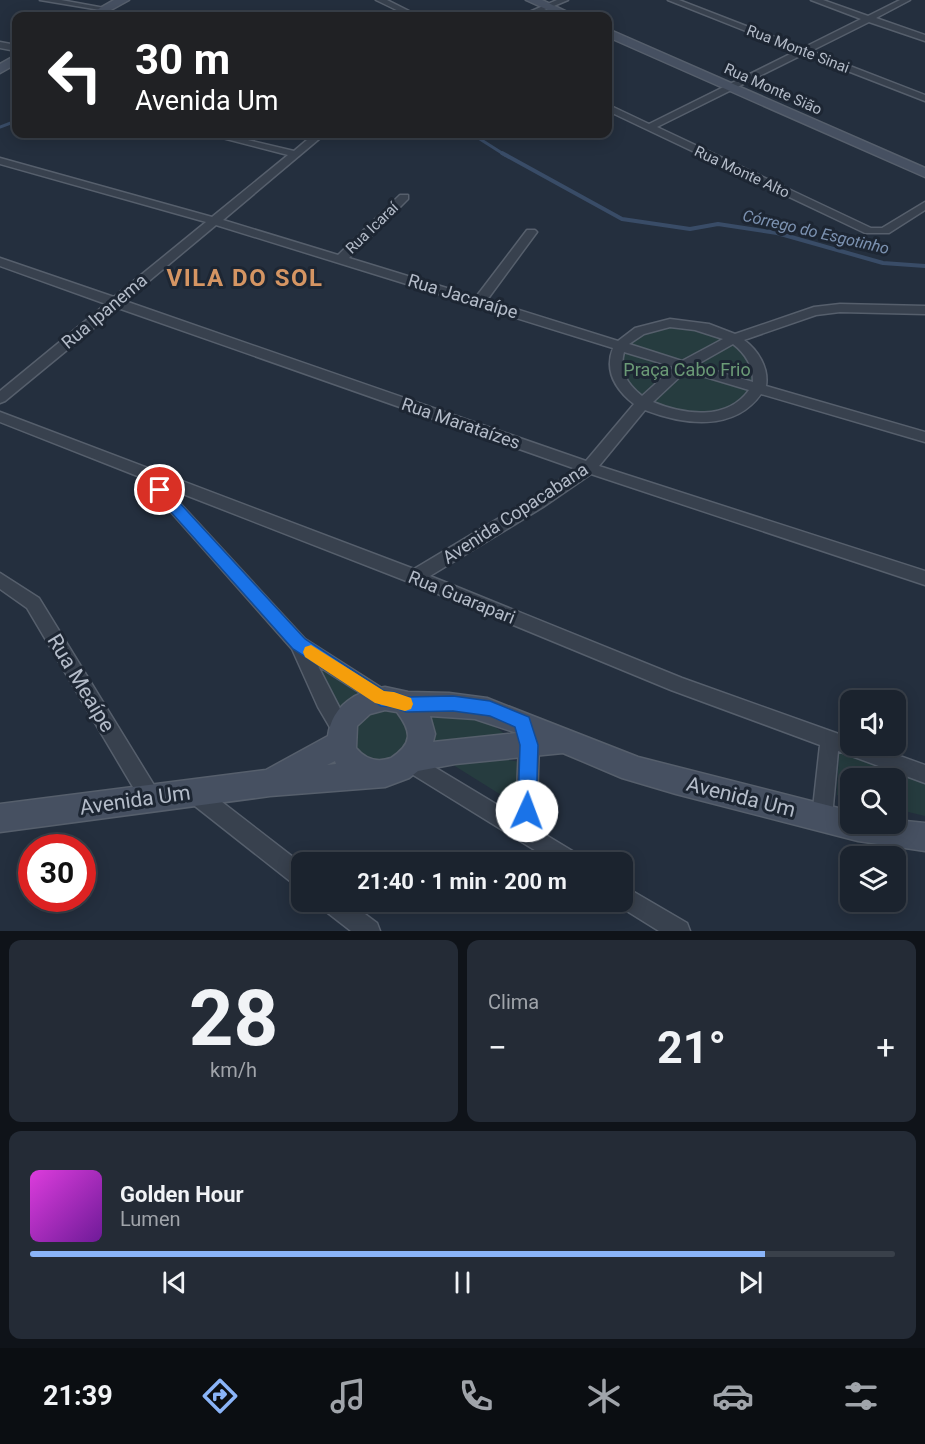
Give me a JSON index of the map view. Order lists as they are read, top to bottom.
{
  "streets": {
    "street": [
      "Rua Monte Sinai",
      "Rua Monte Sião",
      "Rua Monte Alto",
      "Rua Icaraí",
      "Rua Jacaraípe",
      "Rua Ipanema",
      "Rua Marataízes",
      "Avenida Copacabana",
      "Rua Guarapari",
      "Rua Meaípe",
      "Avenida Um"
    ]
  },
  "crossings": [
    ["Rua Icaraí", "Rua Jacaraípe"],
    ["Rua Jacaraípe", "Rua Ipanema"],
    ["Rua Jacaraípe", "Avenida Copacabana"],
    ["Rua Ipanema", "Rua Marataízes"],
    ["Rua Marataízes", "Avenida Copacabana"],
    ["Avenida Copacabana", "Rua Guarapari"],
    ["Rua Meaípe", "Avenida Um"]
  ],
  "districts": ["VILA DO SOL"],
  "water": ["Córrego do Esgotinho"],
  "parks": ["Praça Cabo Frio"],
  "page": {
    "turn": ["30 m", "Avenida Um"],
    "limit": "30",
    "trip": "21:40 · 1 min · 200 m",
    "tile": [
      ["28", "km/h"],
      "Clima"
    ],
    "heat": ["−", "21°", "+"],
    "song": ["Golden Hour", "Lumen"],
    "tabs": "21:39"
  }
}
